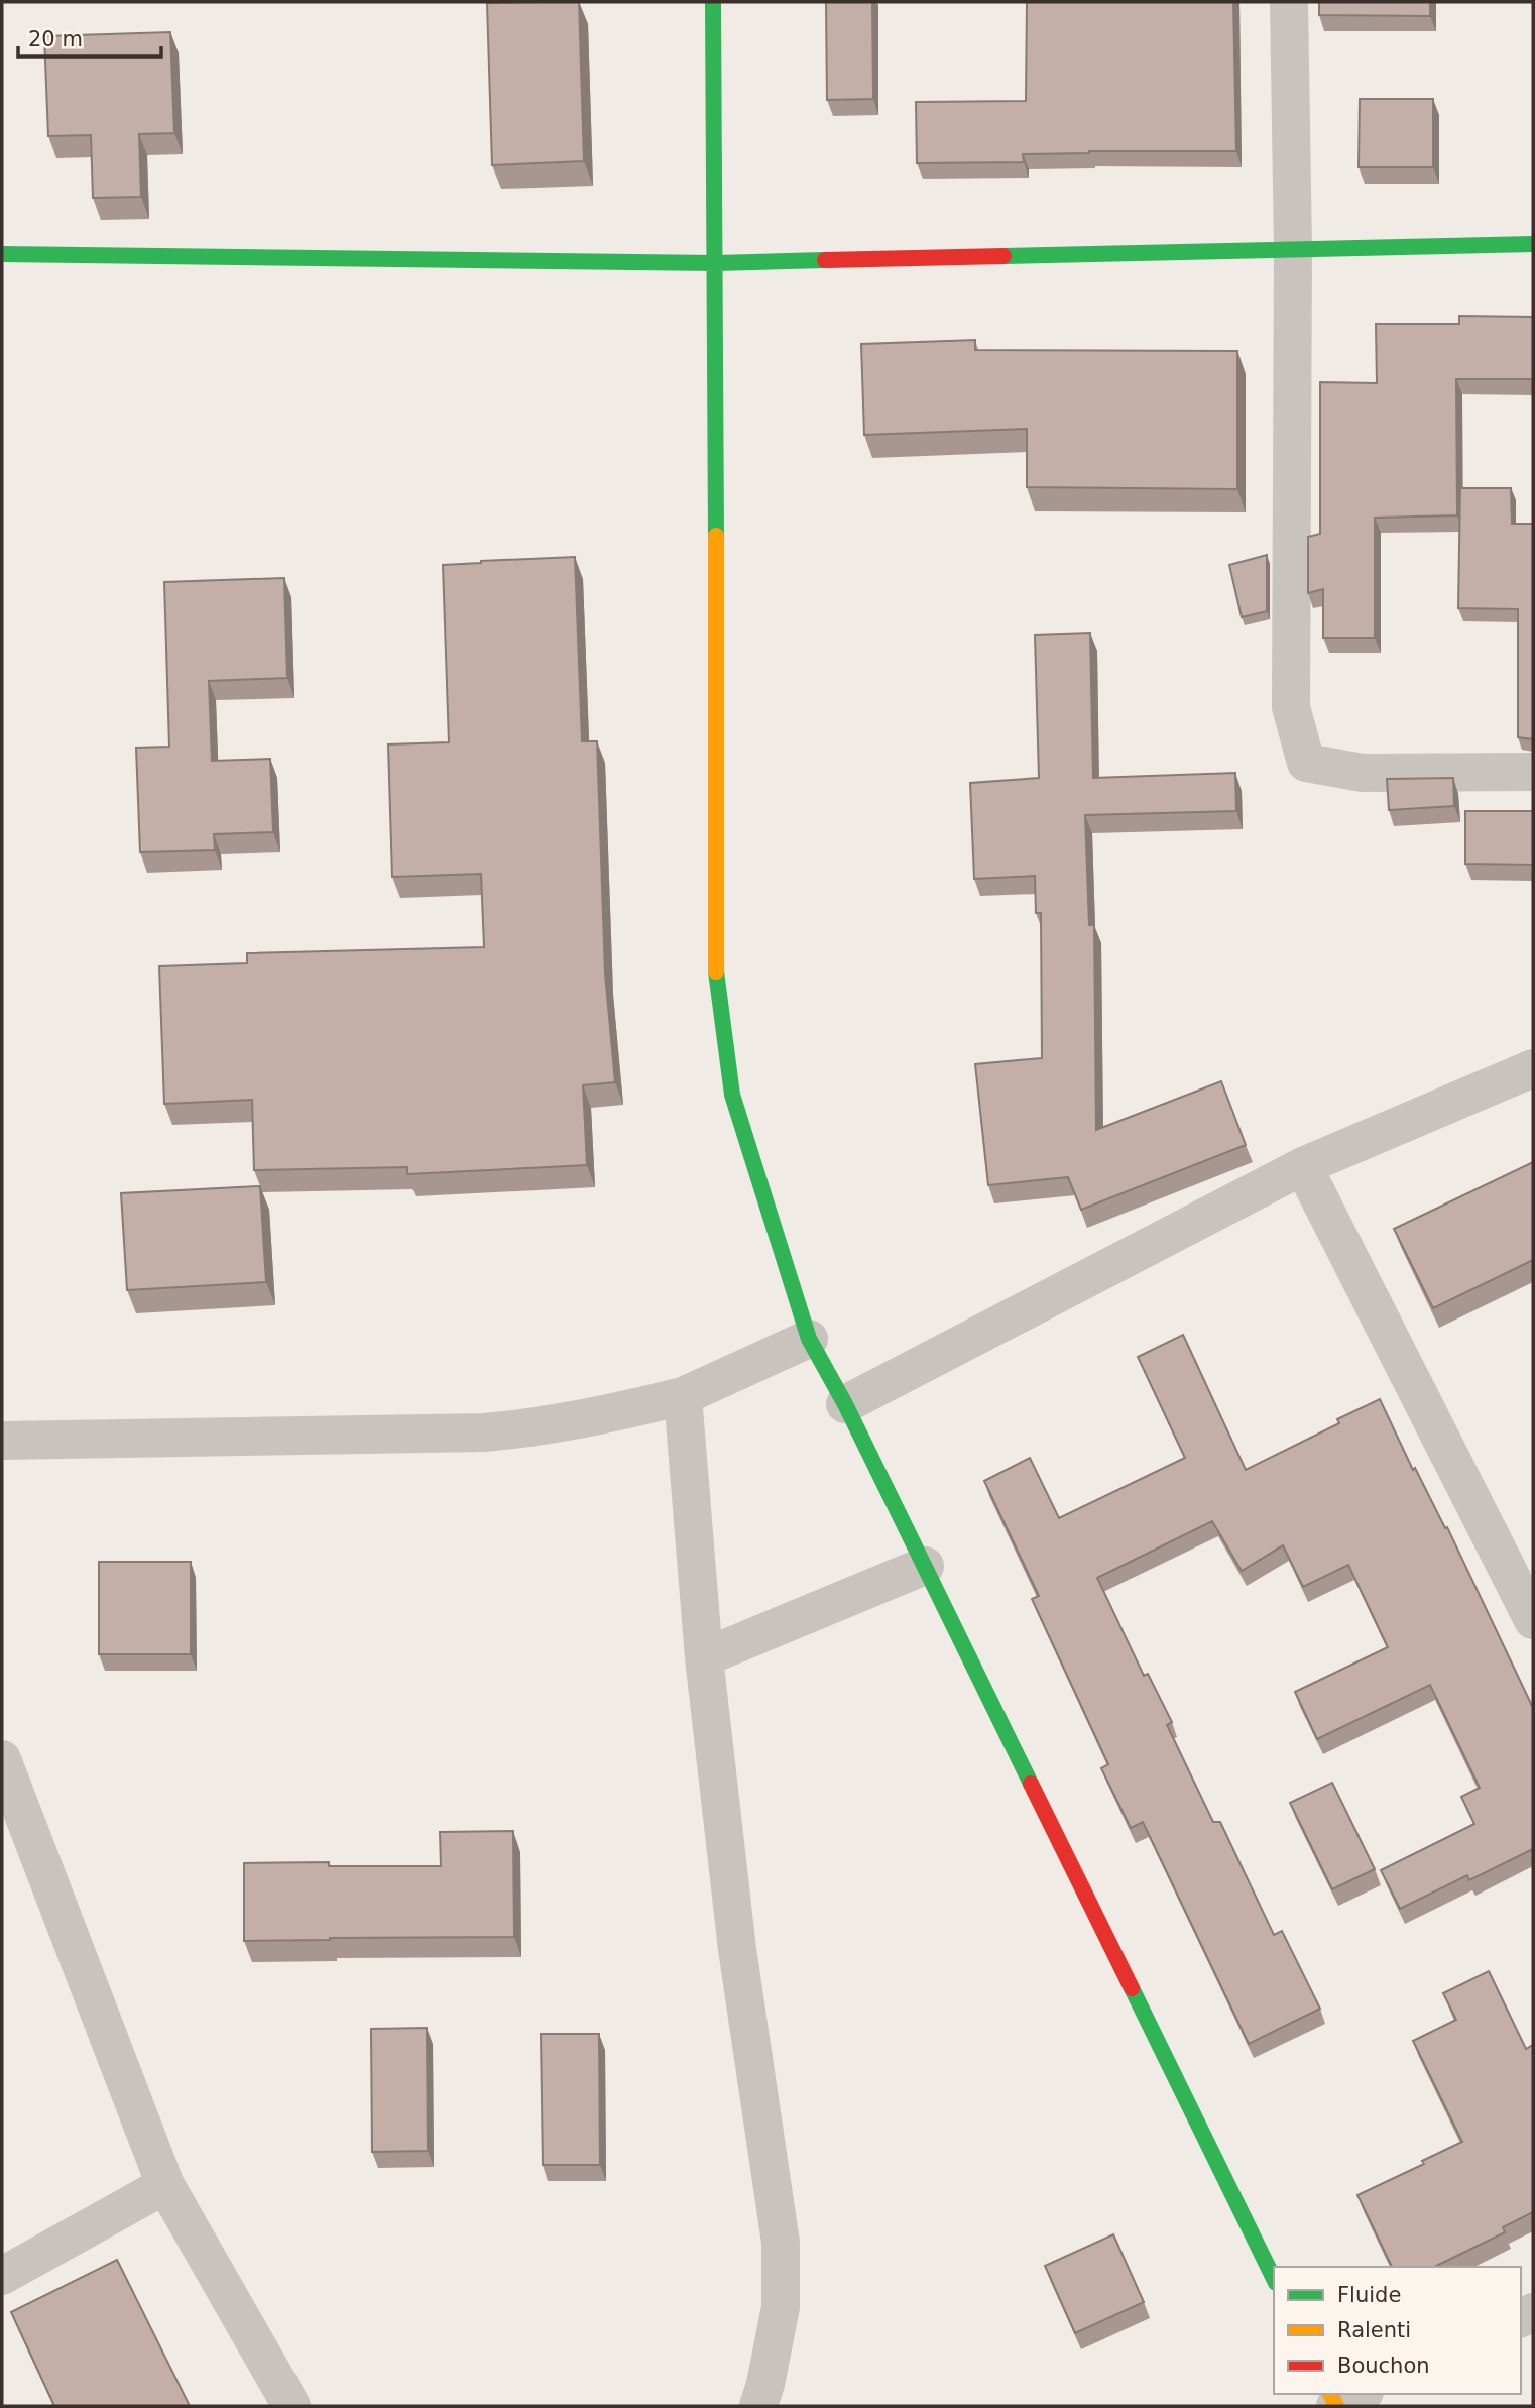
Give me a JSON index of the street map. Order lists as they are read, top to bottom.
{
  "legend": ["Fluide", "Ralenti", "Bouchon"],
  "scale_bar": "20 m"
}
